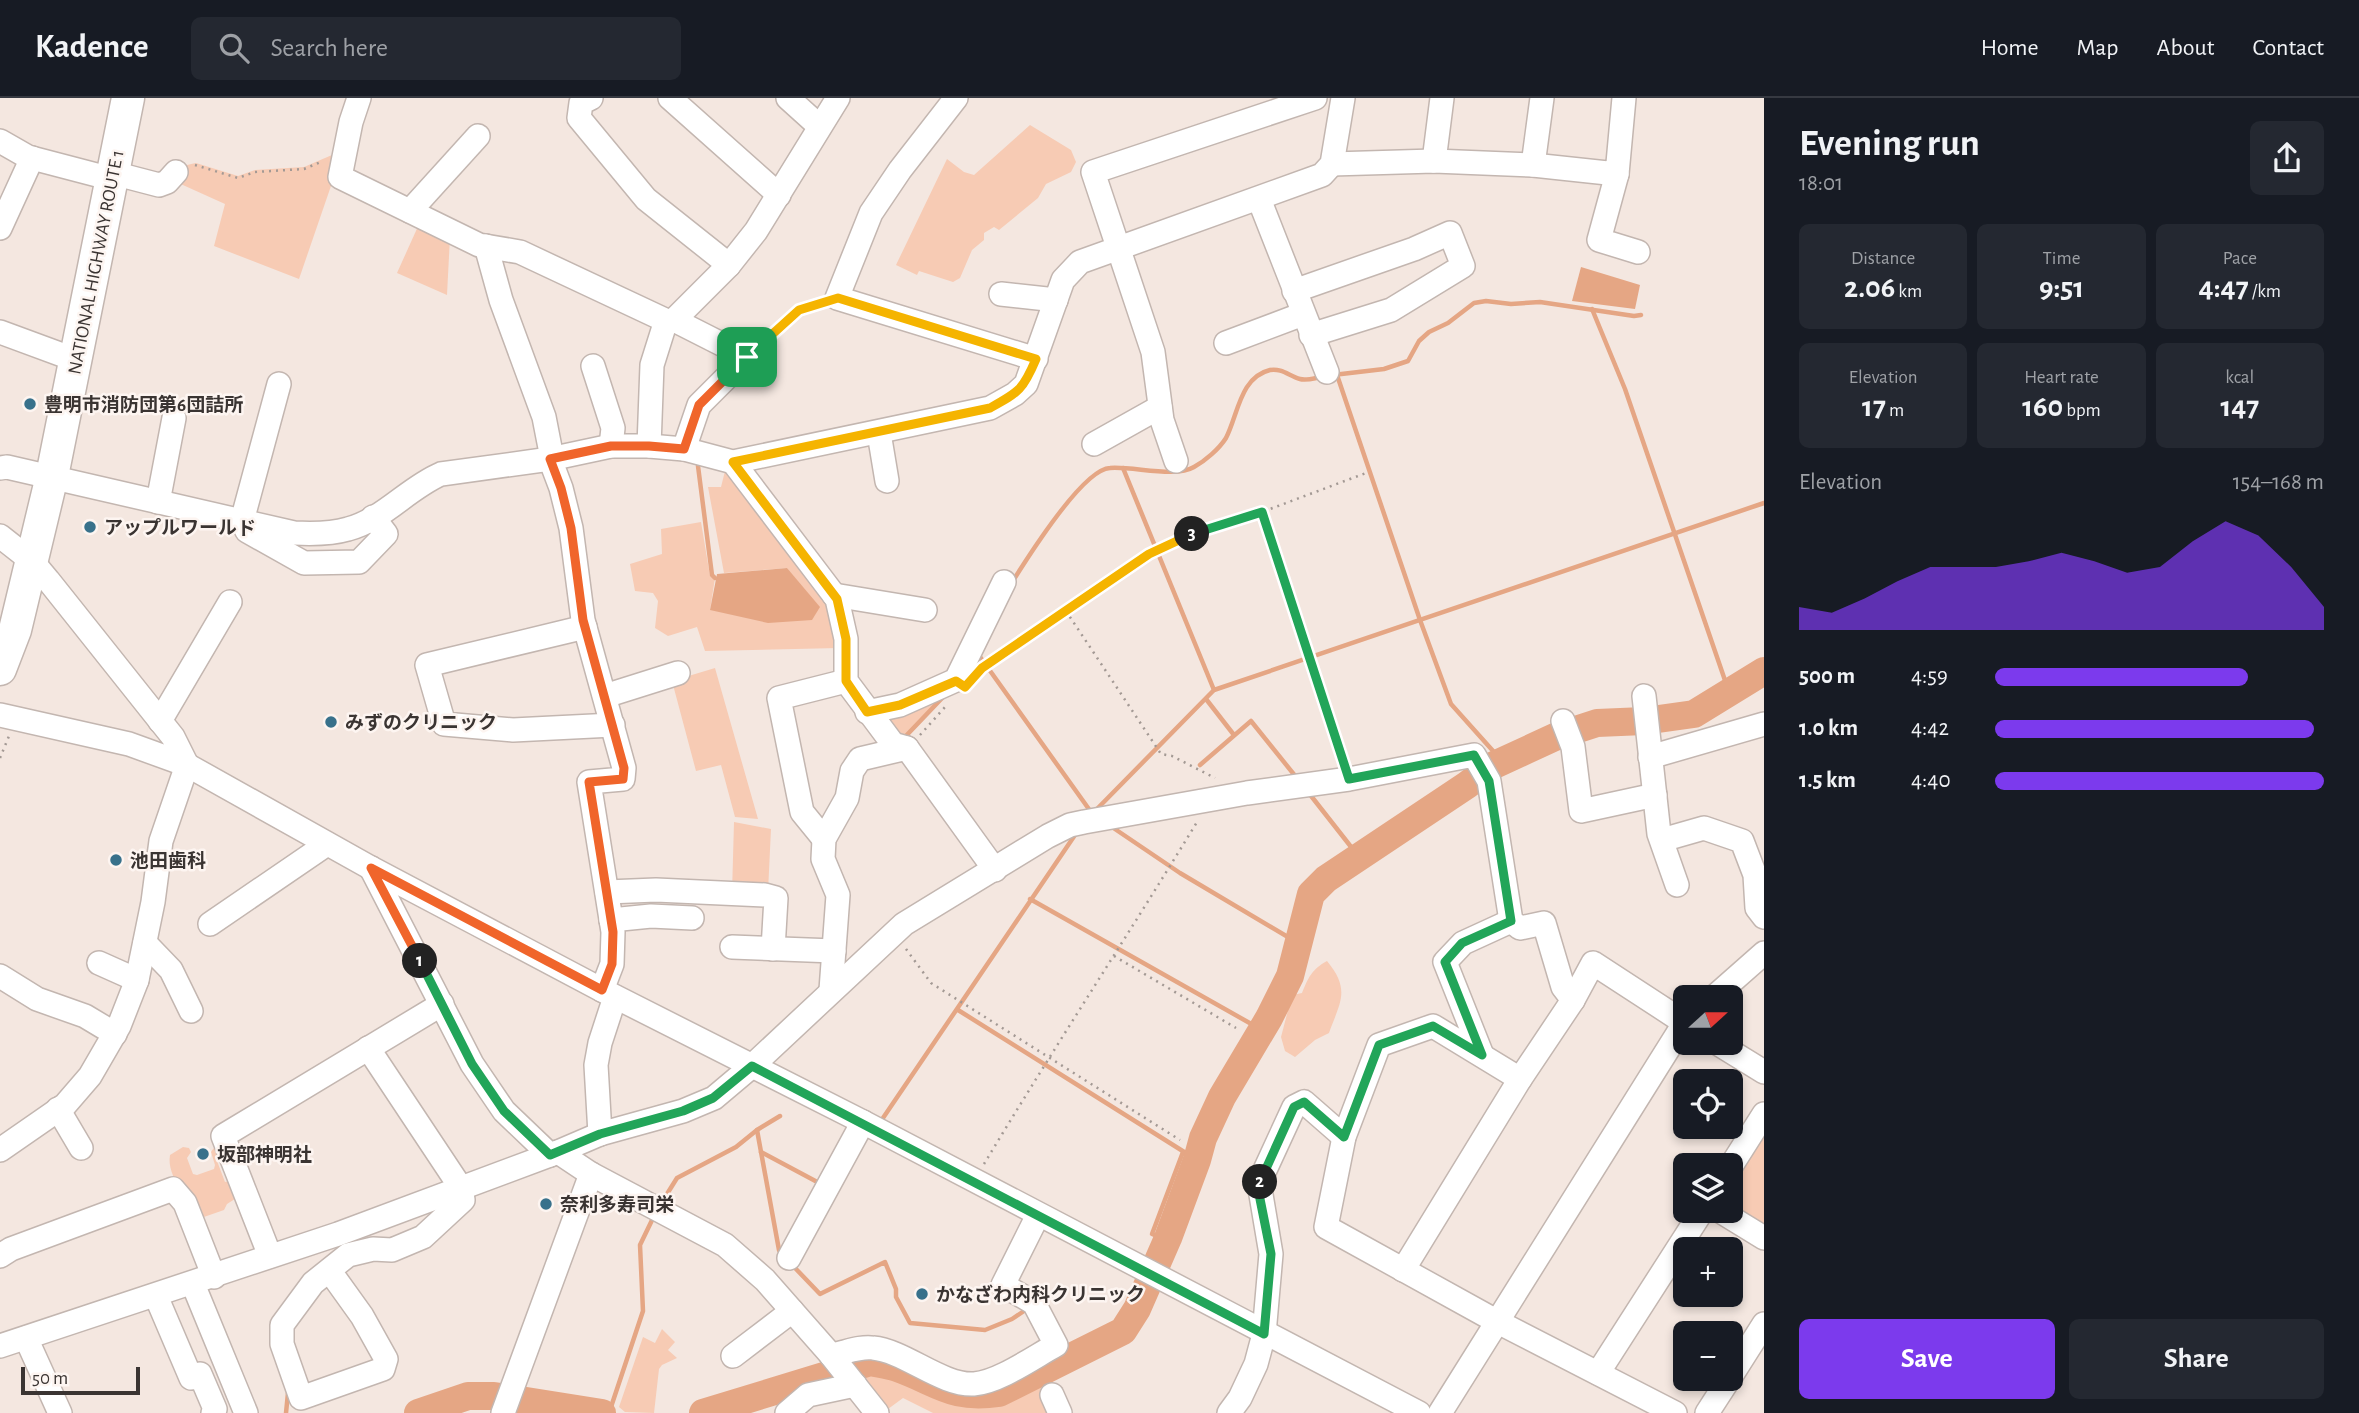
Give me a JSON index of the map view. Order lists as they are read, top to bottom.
{
  "streets": {
    "highway": ["NATIONAL HIGHWAY ROUTE 1"]
  },
  "places": [
    "豊明市消防団第6団詰所",
    "アップルワールド",
    "みずのクリニック",
    "池田歯科",
    "坂部神明社",
    "奈利多寿司栄",
    "かなざわ内科クリニック"
  ],
  "scale_bar": "50 m",
  "north": "right",
  "page": {
    "header": "Kadence",
    "search": "Search here",
    "nav": [
      "Home",
      "Map",
      "About",
      "Contact"
    ],
    "heading": ["Evening run", "18:01"],
    "stats": [
      ["Distance", "2.06 km"],
      ["Time", "9:51"],
      ["Pace", "4:47 /km"],
      ["Elevation", "17 m"],
      ["Heart rate", "160 bpm"],
      ["kcal", "147"]
    ],
    "chart": ["Elevation", "154–168 m"],
    "pins": ["3", "1", "2"],
    "list": [
      {
        "name": "500 m",
        "note": "4:59"
      },
      {
        "name": "1.0 km",
        "note": "4:42"
      },
      {
        "name": "1.5 km",
        "note": "4:40"
      }
    ],
    "map_buttons": ["+", "−"],
    "buttons": ["Save", "Share"],
    "scale": "50 m"
  }
}
